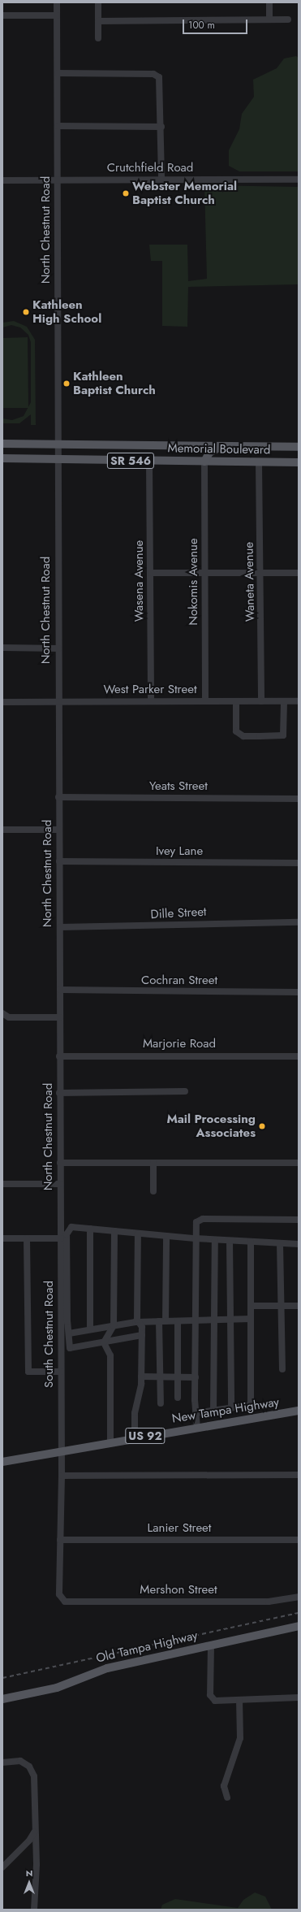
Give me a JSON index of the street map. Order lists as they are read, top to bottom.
{
  "streets": {
    "main road": [
      "Memorial Boulevard",
      "SR 546",
      "New Tampa Highway",
      "US 92",
      "Old Tampa Highway"
    ],
    "street": [
      "Crutchfield Road",
      "North Chestnut Road",
      "Wasena Avenue",
      "Nokomis Avenue",
      "Waneta Avenue",
      "West Parker Street",
      "Yeats Street",
      "Ivey Lane",
      "Dille Street",
      "Cochran Street",
      "Marjorie Road",
      "South Chestnut Road",
      "Lanier Street",
      "Mershon Street"
    ]
  },
  "crossings": [
    ["Crutchfield Road", "North Chestnut Road"],
    ["North Chestnut Road", "Memorial Boulevard"],
    ["North Chestnut Road", "West Parker Street"],
    ["North Chestnut Road", "Yeats Street"],
    ["North Chestnut Road", "Ivey Lane"],
    ["North Chestnut Road", "Dille Street"],
    ["North Chestnut Road", "Cochran Street"],
    ["North Chestnut Road", "Marjorie Road"],
    ["North Chestnut Road", "South Chestnut Road"],
    ["Memorial Boulevard", "Wasena Avenue"],
    ["Memorial Boulevard", "Nokomis Avenue"],
    ["Memorial Boulevard", "Waneta Avenue"],
    ["Wasena Avenue", "West Parker Street"],
    ["Nokomis Avenue", "West Parker Street"],
    ["Waneta Avenue", "West Parker Street"],
    ["South Chestnut Road", "New Tampa Highway"],
    ["South Chestnut Road", "Lanier Street"],
    ["South Chestnut Road", "Mershon Street"]
  ],
  "places": [
    "Webster Memorial Baptist Church",
    "Kathleen High School",
    "Kathleen Baptist Church",
    "Mail Processing Associates"
  ],
  "scale_bar": "100 m",
  "north": "top"
}
